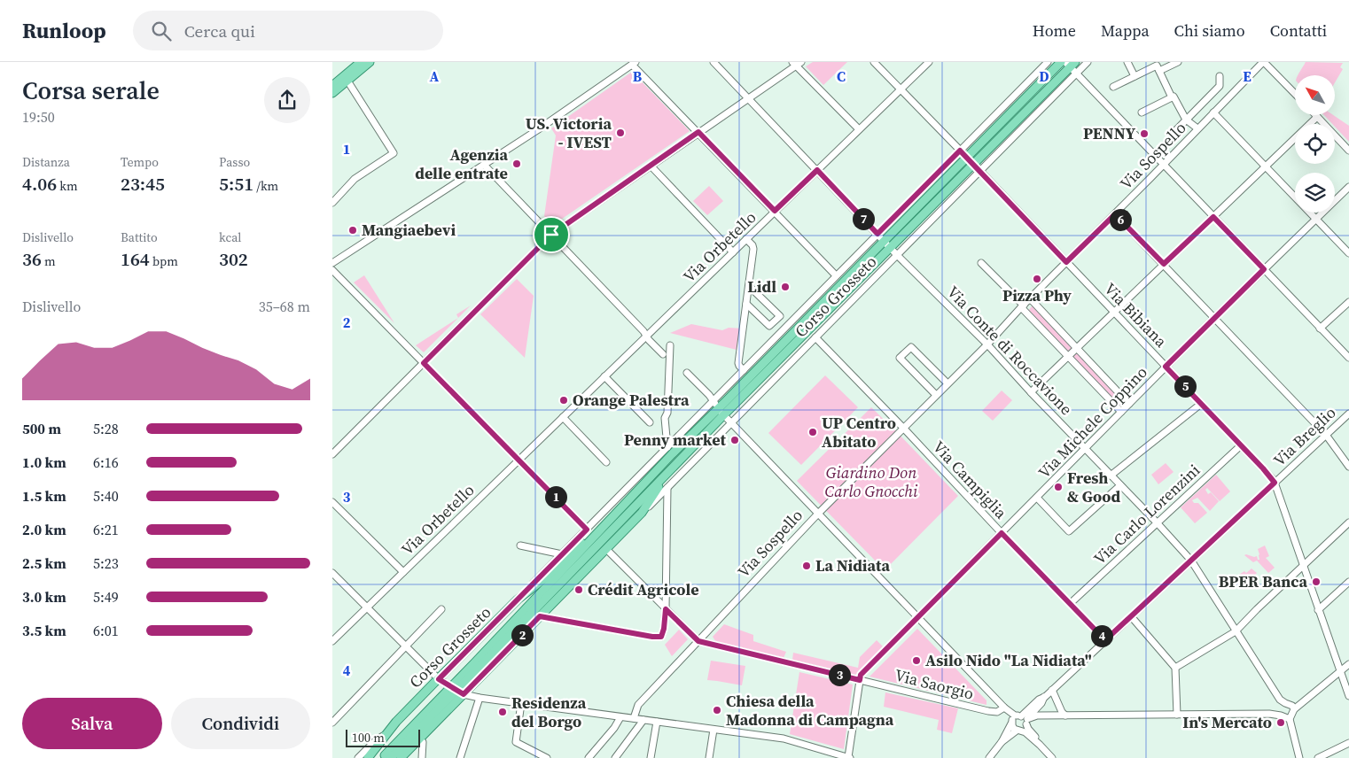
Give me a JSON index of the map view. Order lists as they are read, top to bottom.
{
  "streets": {
    "main road": ["Corso Grosseto"],
    "street": [
      "Via Sospello",
      "Via Orbetello",
      "Via Bibiana",
      "Via Conte di Roccavione",
      "Via Michele Coppino",
      "Via Breglio",
      "Via Campiglia",
      "Via Carlo Lorenzini",
      "Via Saorgio"
    ]
  },
  "crossings": [
    ["Via Sospello", "Via Bibiana"],
    ["Via Sospello", "Via Conte di Roccavione"],
    ["Via Sospello", "Via Campiglia"],
    ["Via Sospello", "Via Saorgio"],
    ["Via Orbetello", "Via Bibiana"],
    ["Via Orbetello", "Via Conte di Roccavione"],
    ["Corso Grosseto", "Via Bibiana"],
    ["Corso Grosseto", "Via Conte di Roccavione"],
    ["Corso Grosseto", "Via Campiglia"],
    ["Via Bibiana", "Via Michele Coppino"],
    ["Via Bibiana", "Via Breglio"],
    ["Via Bibiana", "Via Carlo Lorenzini"],
    ["Via Conte di Roccavione", "Via Michele Coppino"],
    ["Via Conte di Roccavione", "Via Breglio"],
    ["Via Conte di Roccavione", "Via Carlo Lorenzini"],
    ["Via Michele Coppino", "Via Campiglia"],
    ["Via Michele Coppino", "Via Saorgio"],
    ["Via Breglio", "Via Campiglia"],
    ["Via Campiglia", "Via Carlo Lorenzini"]
  ],
  "parks": ["Giardino Don Carlo Gnocchi"],
  "places": [
    "US. Victoria - IVEST",
    "PENNY",
    "Agenzia delle entrate",
    "Mangiaebevi",
    "Pizza Phy",
    "Lidl",
    "Orange Palestra",
    "UP Centro Abitato",
    "Penny market",
    "Fresh & Good",
    "La Nidiata",
    "BPER Banca",
    "Crédit Agricole",
    "Asilo Nido \"La Nidiata\"",
    "Chiesa della Madonna di Campagna",
    "Residenza del Borgo",
    "In's Mercato"
  ],
  "scale_bar": "100 m",
  "north": "top left",
  "page": {
    "header": "Runloop",
    "search": "Cerca qui",
    "nav": [
      "Home",
      "Mappa",
      "Chi siamo",
      "Contatti"
    ],
    "heading": ["Corsa serale", "19:50"],
    "stats": [
      ["Distanza", "4.06 km"],
      ["Tempo", "23:45"],
      ["Passo", "5:51 /km"],
      ["Dislivello", "36 m"],
      ["Battito", "164 bpm"],
      ["kcal", "302"]
    ],
    "pins": [
      "7",
      "6",
      "5",
      "1",
      "2",
      "4",
      "3"
    ],
    "chart": ["Dislivello", "35–68 m"],
    "list": [
      {
        "name": "500 m",
        "note": "5:28"
      },
      {
        "name": "1.0 km",
        "note": "6:16"
      },
      {
        "name": "1.5 km",
        "note": "5:40"
      },
      {
        "name": "2.0 km",
        "note": "6:21"
      },
      {
        "name": "2.5 km",
        "note": "5:23"
      },
      {
        "name": "3.0 km",
        "note": "5:49"
      },
      {
        "name": "3.5 km",
        "note": "6:01"
      }
    ],
    "buttons": ["Salva", "Condividi"],
    "scale": "100 m"
  },
  "grid": {
    "columns": [
      "A",
      "B",
      "C",
      "D",
      "E"
    ],
    "rows": [
      "1",
      "2",
      "3",
      "4"
    ]
  }
}
